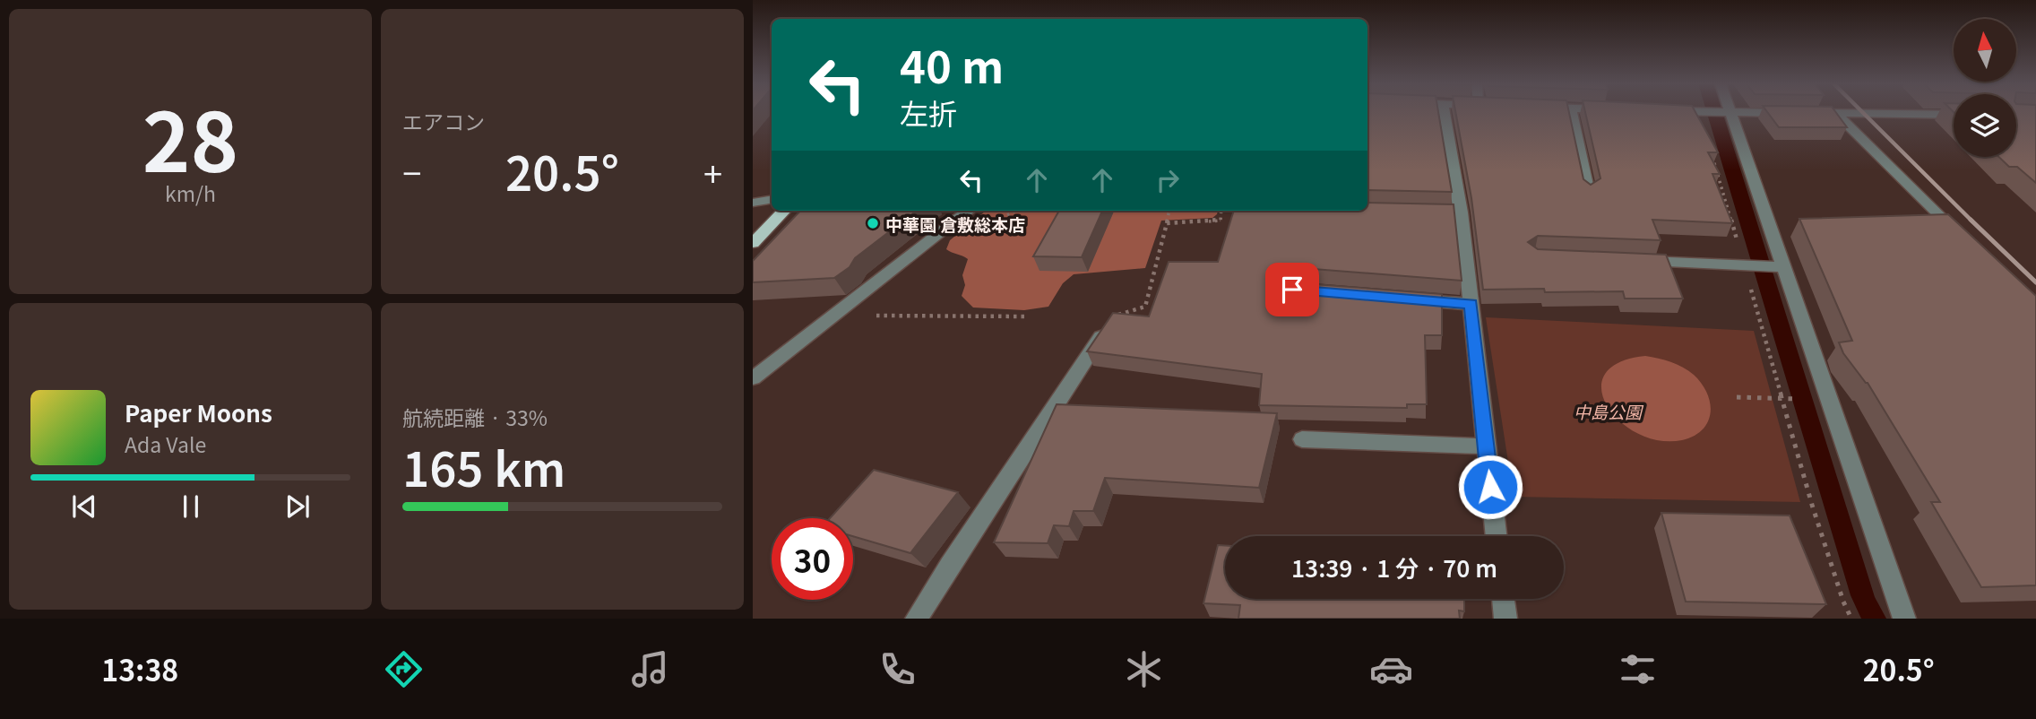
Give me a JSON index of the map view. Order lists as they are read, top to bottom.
{
  "parks": ["中島公園"],
  "places": ["中華園 倉敷総本店"],
  "north": "top",
  "page": {
    "tile": [
      ["28", "km/h"],
      "エアコン",
      ["航続距離 · 33%", "165 km"]
    ],
    "turn": ["40 m", "左折"],
    "heat": ["−", "20.5°", "+"],
    "song": ["Paper Moons", "Ada Vale"],
    "limit": "30",
    "trip": "13:39 · 1 分 · 70 m",
    "tabs": ["13:38", "20.5°"]
  }
}
